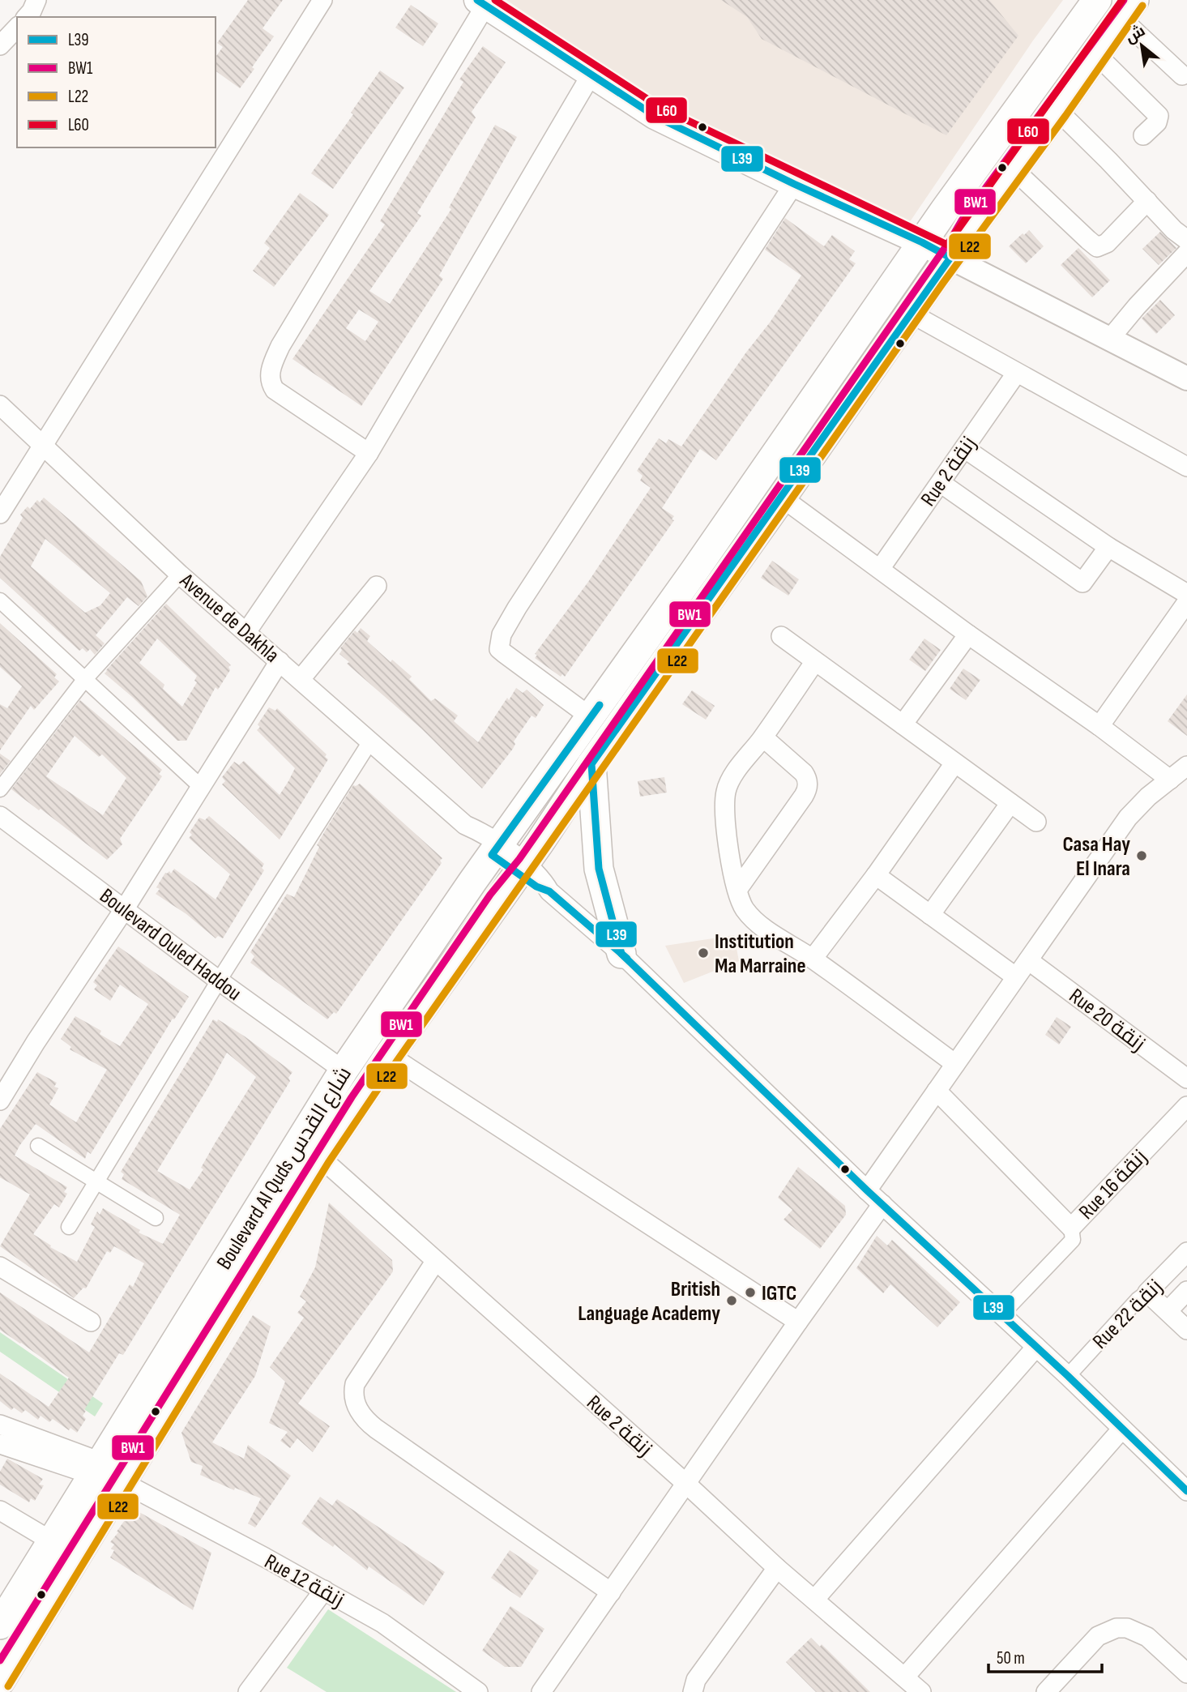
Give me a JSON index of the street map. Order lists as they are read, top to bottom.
{
  "streets": {
    "main road": ["Boulevard Al Quds شارع القدس"],
    "street": [
      "Rue 2 زنقة",
      "Avenue de Dakhla",
      "Boulevard Ouled Haddou",
      "Rue 20 زنقة",
      "Rue 16 زنقة",
      "Rue 22 زنقة",
      "Rue 12 زنقة"
    ]
  },
  "crossings": [
    ["Rue 2 زنقة", "Boulevard Al Quds شارع القدس"],
    ["Avenue de Dakhla", "Boulevard Al Quds شارع القدس"],
    ["Avenue de Dakhla", "Rue 16 زنقة"],
    ["Avenue de Dakhla", "Rue 22 زنقة"],
    ["Boulevard Ouled Haddou", "Boulevard Al Quds شارع القدس"],
    ["Boulevard Al Quds شارع القدس", "Rue 12 زنقة"]
  ],
  "places": [
    "Casa Hay El Inara",
    "Institution Ma Marraine",
    "IGTC",
    "British Language Academy"
  ],
  "lines": [
    "transit line L39",
    "transit line BW1",
    "transit line L60",
    "transit line L22"
  ],
  "legend": [
    "L39",
    "BW1",
    "L22",
    "L60"
  ],
  "scale_bar": "50 m",
  "north": "top left"
}
